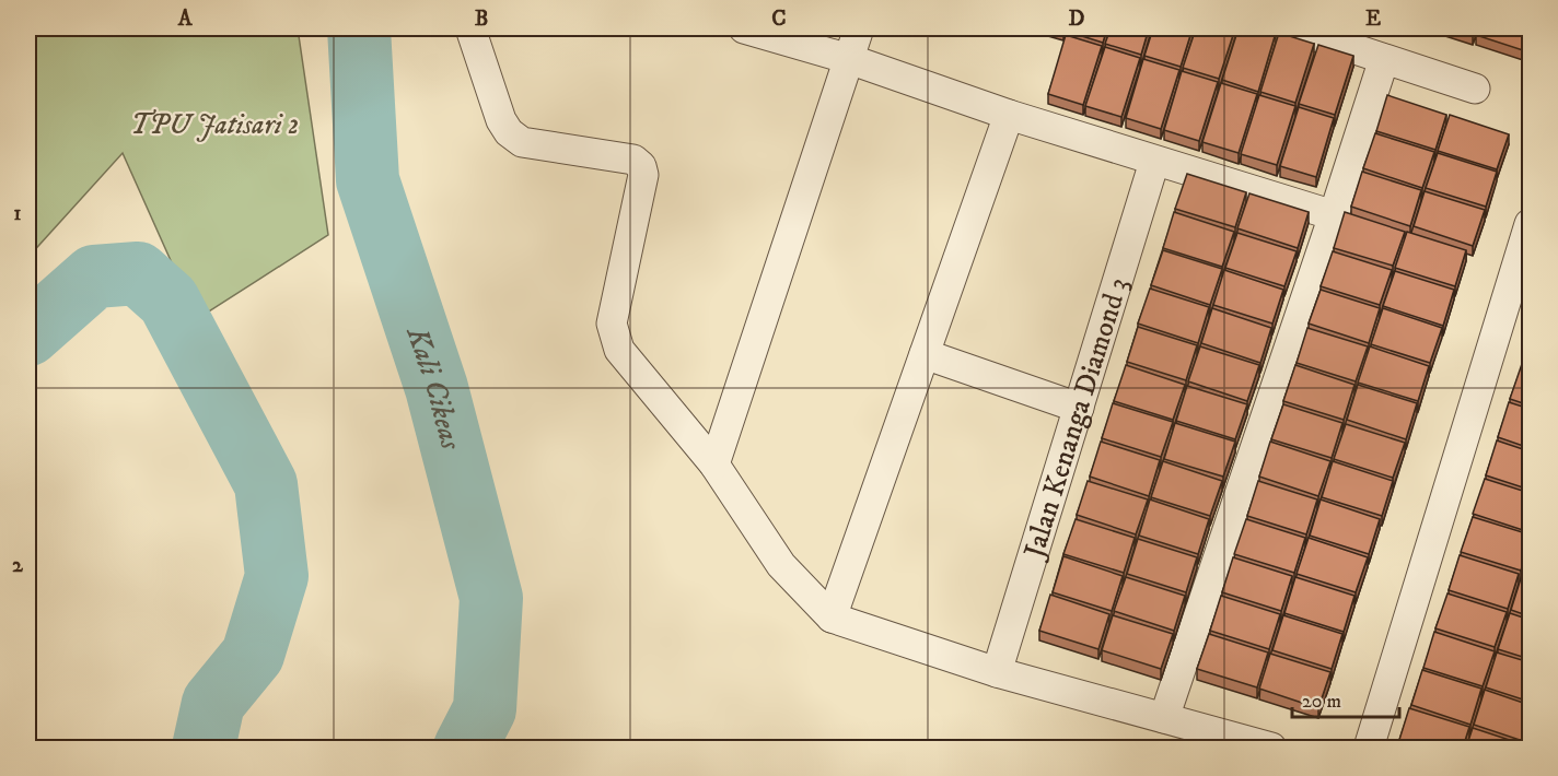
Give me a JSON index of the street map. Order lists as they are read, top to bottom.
{
  "streets": {
    "street": ["Jalan Kenanga Diamond 3"]
  },
  "water": ["Kali Cikeas"],
  "parks": ["TPU Jatisari 2"],
  "scale_bar": "20 m",
  "grid": {
    "columns": [
      "A",
      "B",
      "C",
      "D",
      "E"
    ],
    "rows": ["1", "2"]
  }
}
